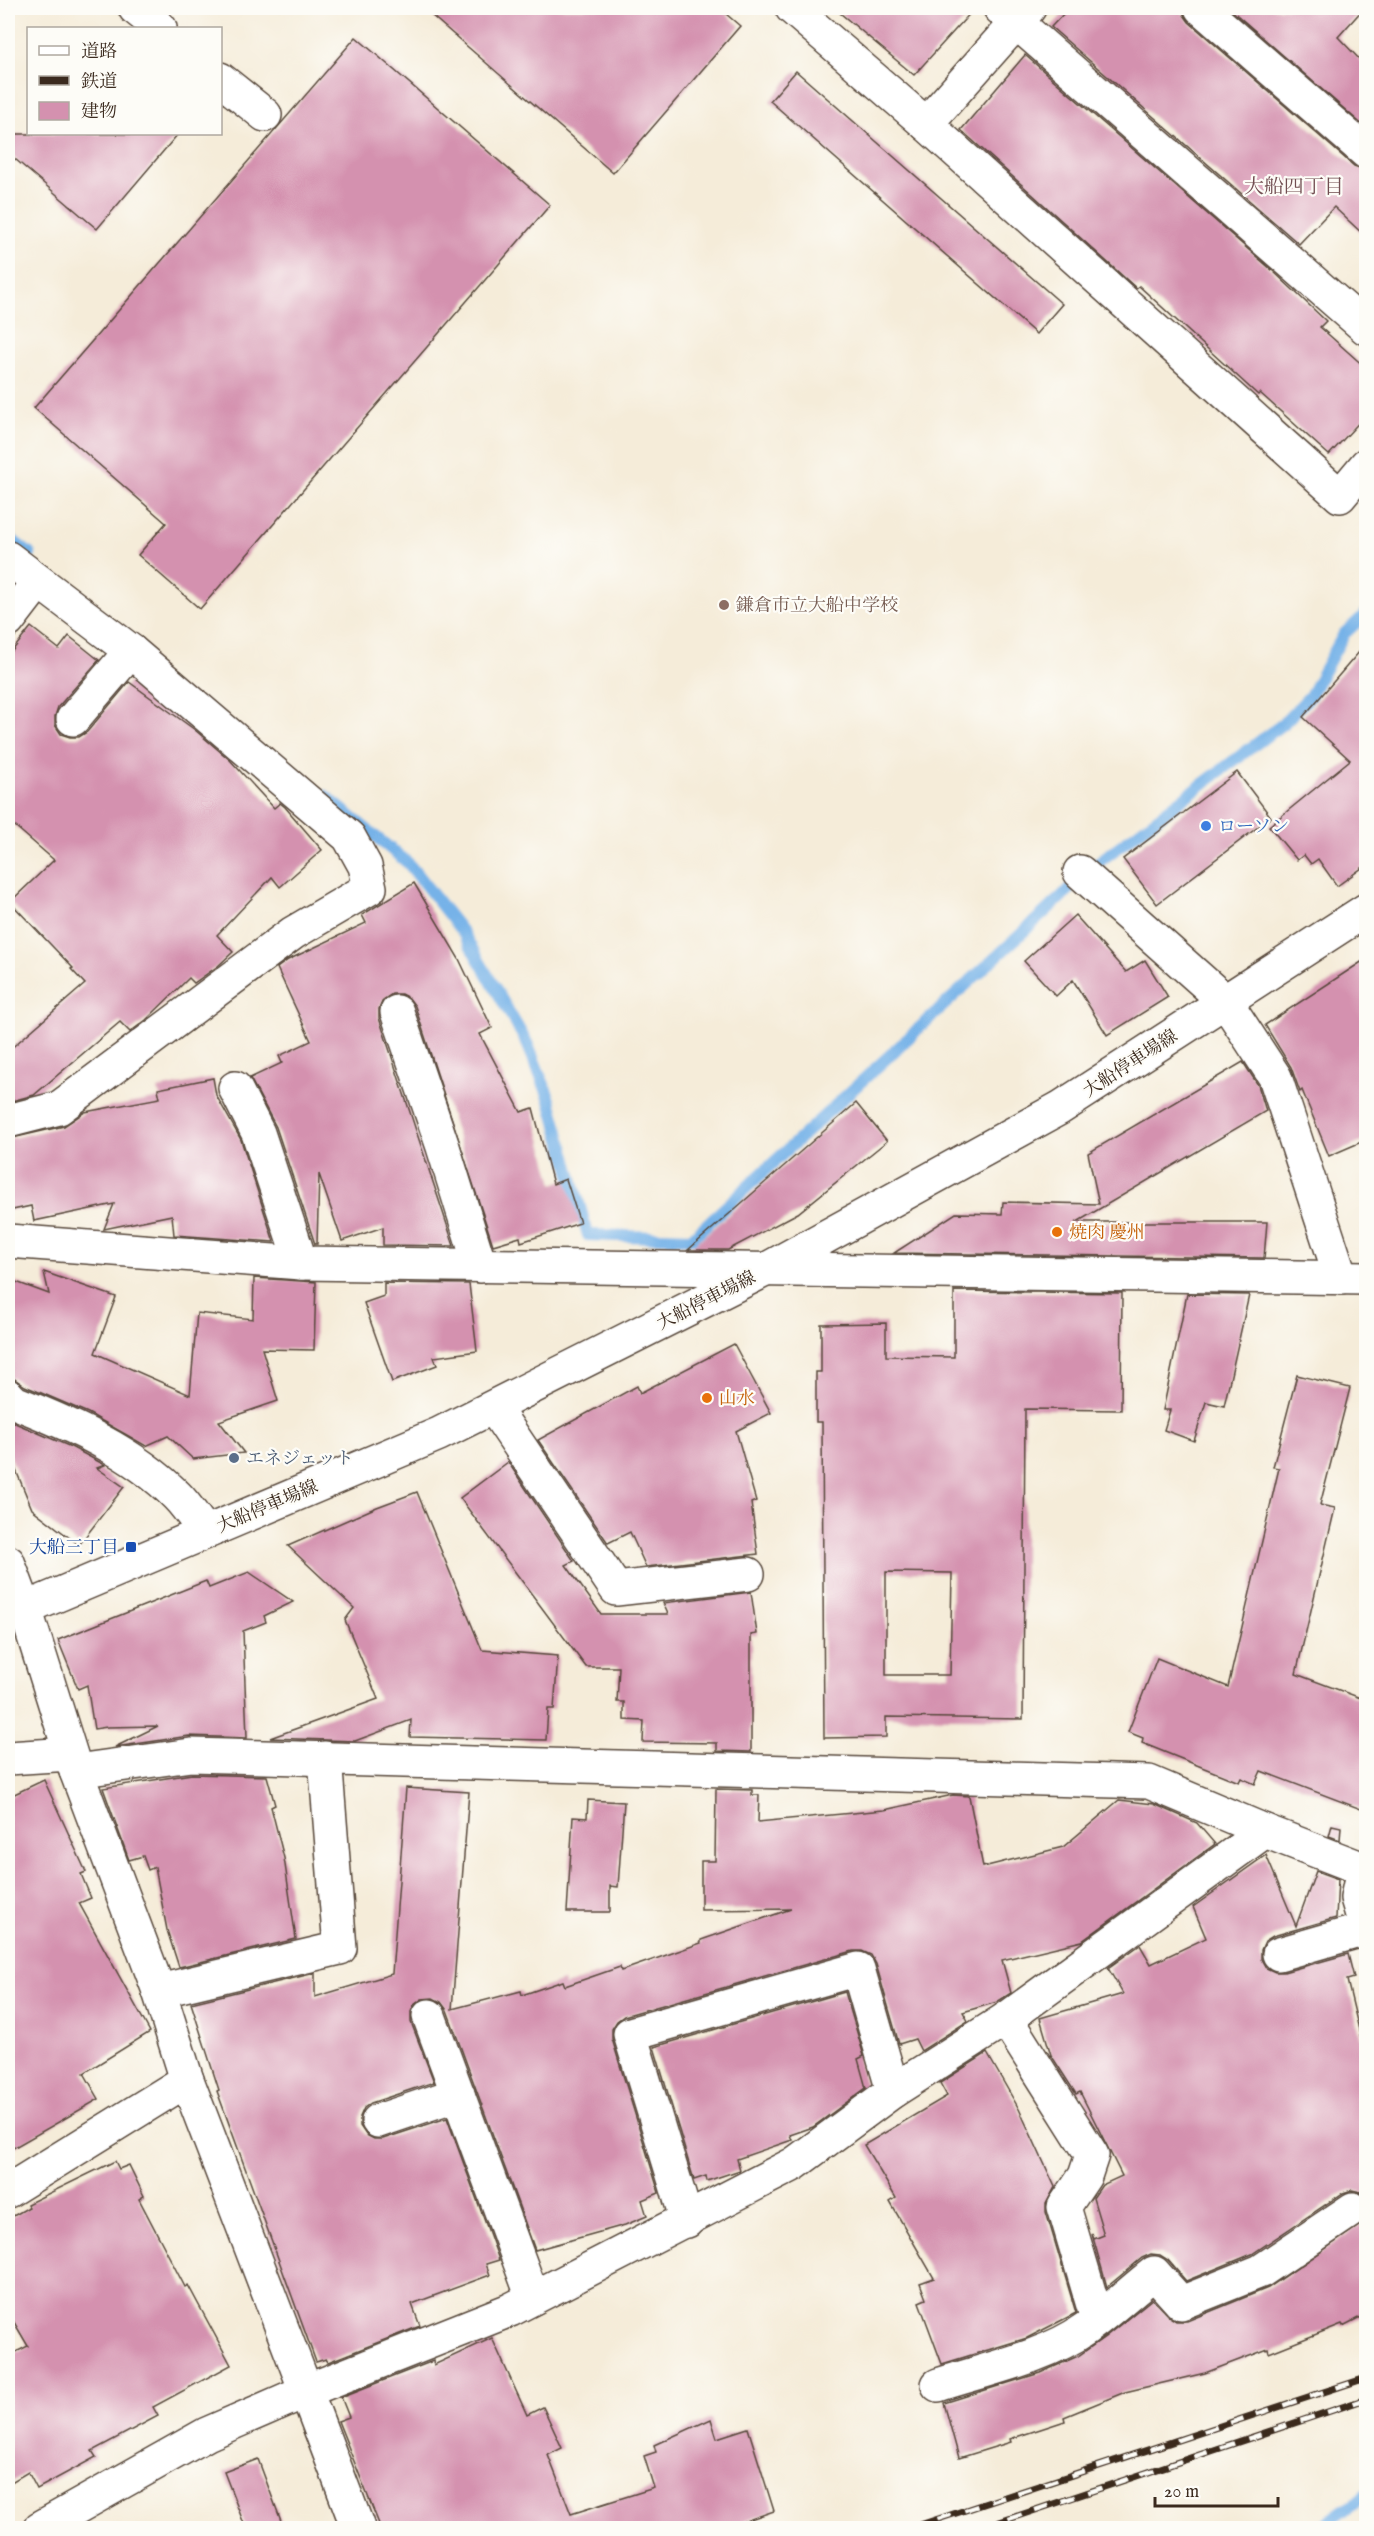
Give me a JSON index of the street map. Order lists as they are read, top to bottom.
{
  "streets": {
    "street": ["大船停車場線"]
  },
  "districts": ["大船四丁目"],
  "places": {
    "other": [
      "鎌倉市立大船中学校",
      "ローソン",
      "焼肉 慶州",
      "山水",
      "エネジェット"
    ],
    "transit": ["大船三丁目"]
  },
  "legend": ["道路", "鉄道", "建物"],
  "scale_bar": "20 m"
}
